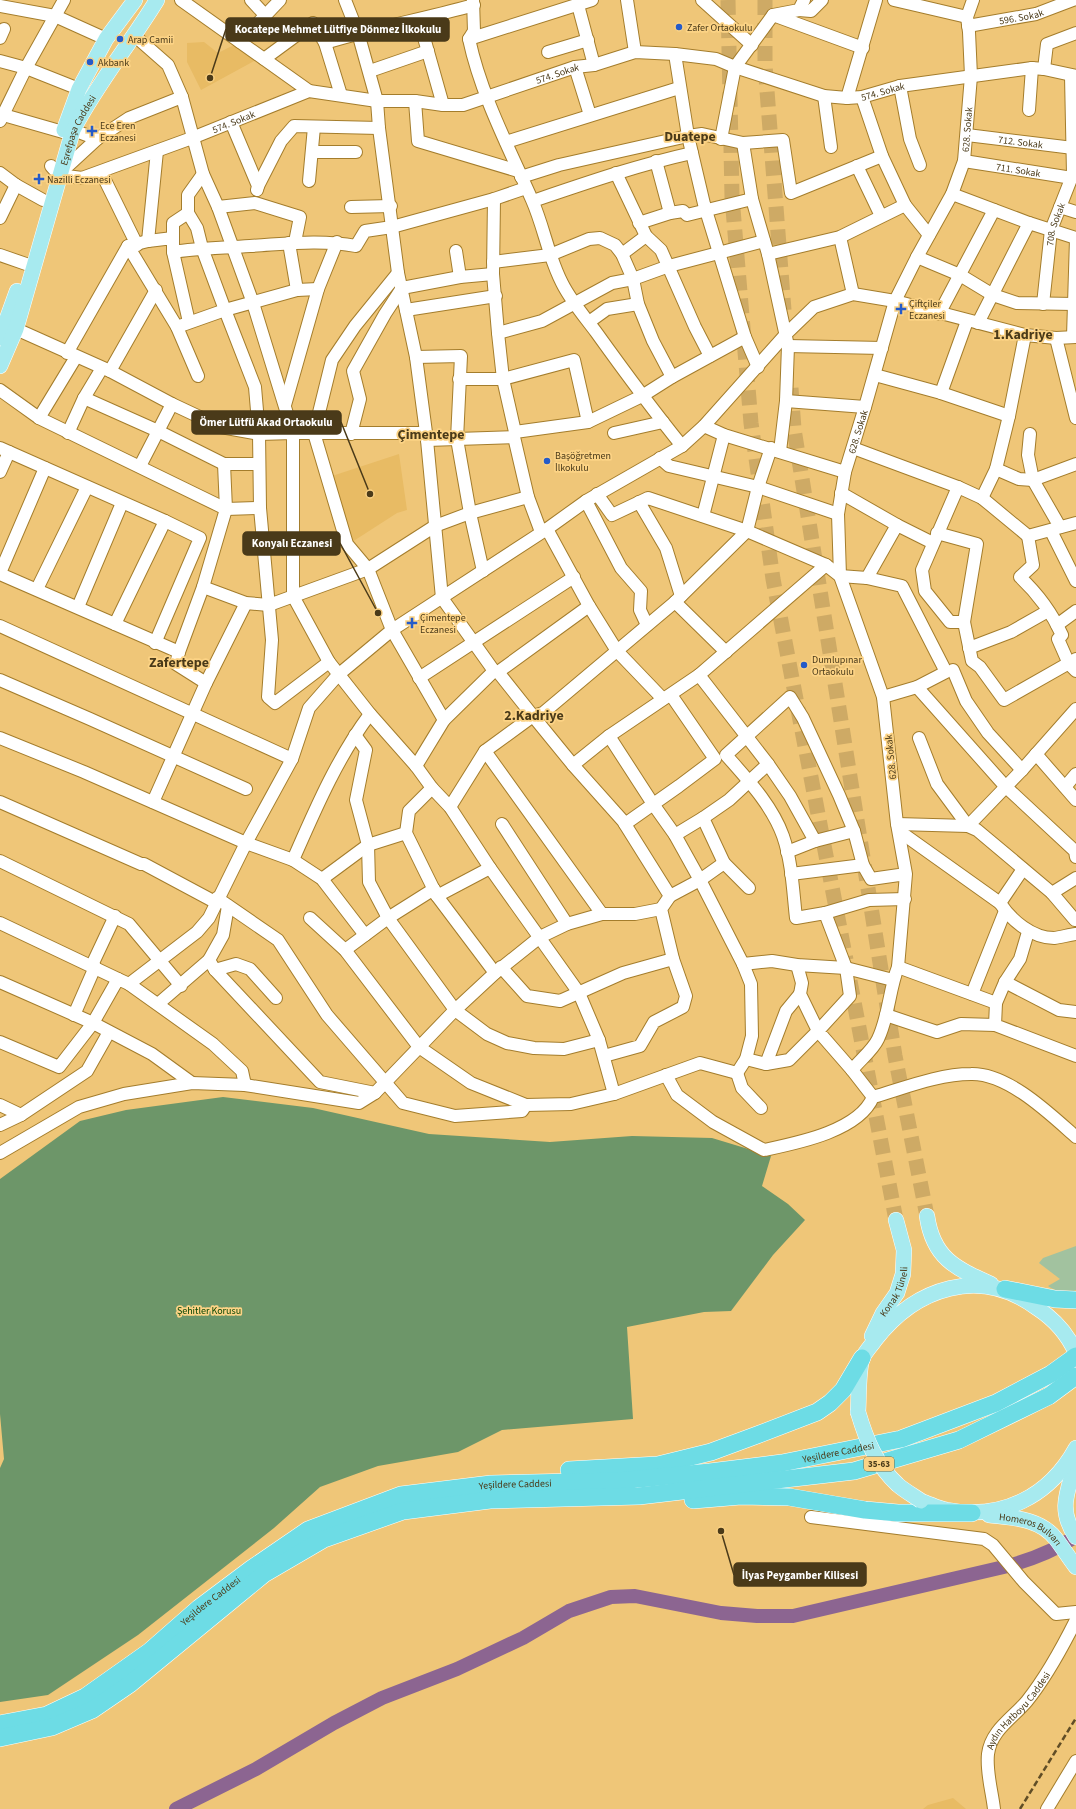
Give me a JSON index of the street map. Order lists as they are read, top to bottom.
{
  "streets": {
    "highway": ["Yeşildere Caddesi"],
    "main road": [
      "Eşrefpaşa Caddesi",
      "Konak Tüneli",
      "35-63",
      "Homeros Bulvarı"
    ],
    "street": [
      "596. Sokak",
      "574. Sokak",
      "628. Sokak",
      "712. Sokak",
      "711. Sokak",
      "708. Sokak",
      "Aydın Hatboyu Caddesi"
    ]
  },
  "crossings": [
    ["596. Sokak", "628. Sokak"],
    ["574. Sokak", "628. Sokak"],
    ["574. Sokak", "Eşrefpaşa Caddesi"],
    ["574. Sokak", "708. Sokak"],
    ["628. Sokak", "712. Sokak"],
    ["628. Sokak", "711. Sokak"],
    ["712. Sokak", "708. Sokak"],
    ["711. Sokak", "708. Sokak"],
    ["Konak Tüneli", "35-63"],
    ["35-63", "Homeros Bulvarı"]
  ],
  "districts": [
    "Duatepe",
    "1.Kadriye",
    "Çimentepe",
    "Zafertepe",
    "2.Kadriye"
  ],
  "parks": ["Şehitler Korusu"],
  "places": {
    "other": [
      "Zafer Ortaokulu",
      "Arap Camii",
      "Akbank",
      "Kocatepe Mehmet Lütfiye Dönmez İlkokulu",
      "Başöğretmen İlkokulu",
      "Ömer Lütfü Akad Ortaokulu",
      "Konyalı Eczanesi",
      "Dumlupınar Ortaokulu",
      "İlyas Peygamber Kilisesi"
    ],
    "health": [
      "Ece Eren Eczanesi",
      "Nazilli Eczanesi",
      "Çiftçiler Eczanesi",
      "Çimentepe Eczanesi"
    ]
  }
}
